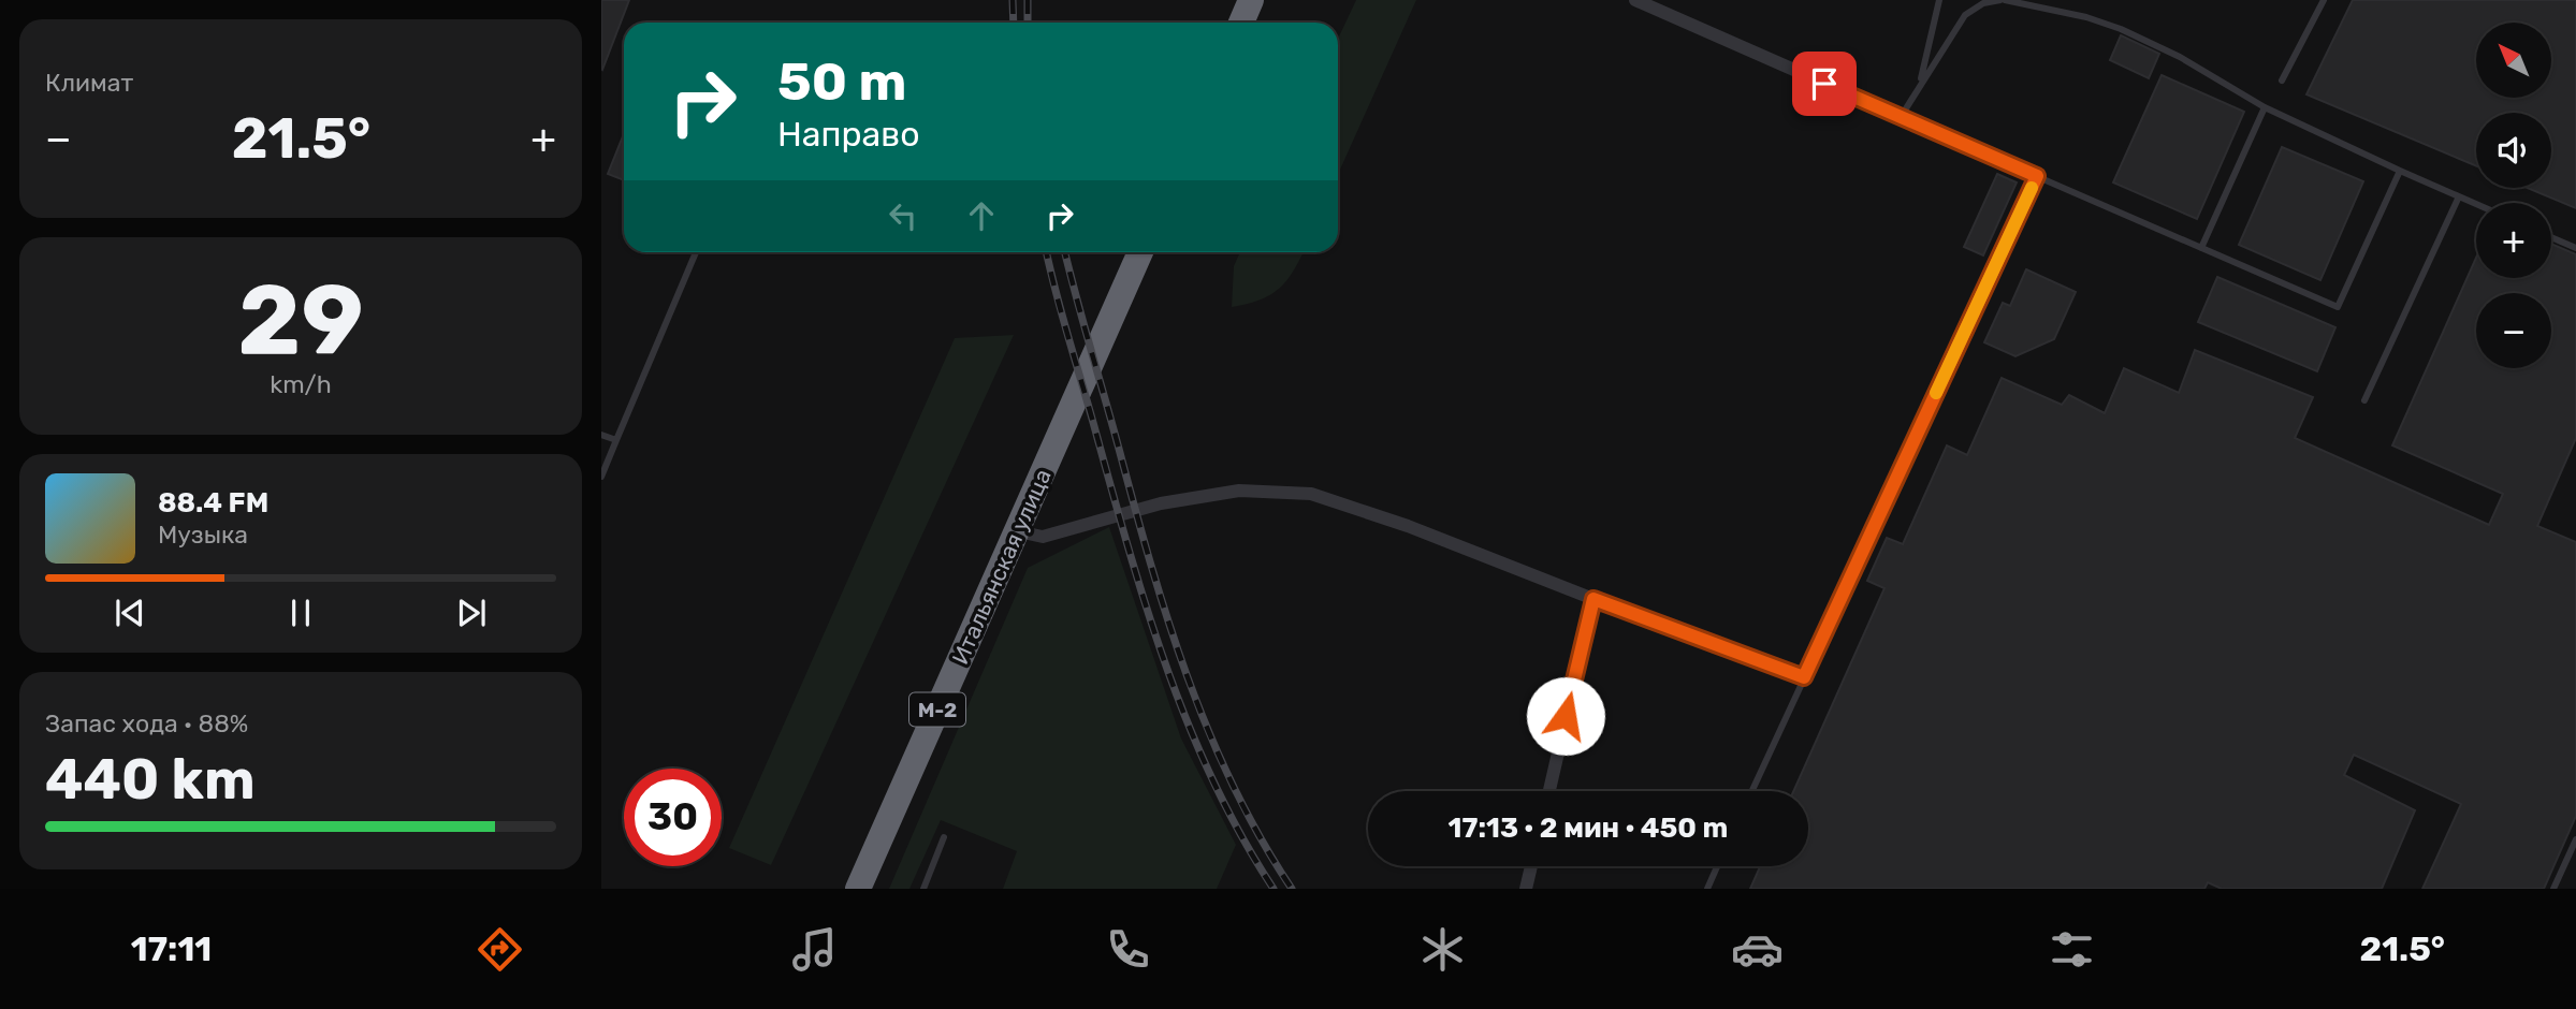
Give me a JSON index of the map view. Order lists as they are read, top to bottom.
{
  "streets": {
    "highway": ["Итальянская улица", "М-2"]
  },
  "north": "top left",
  "page": {
    "tile": [
      "Климат",
      ["29", "km/h"],
      ["Запас хода · 88%", "440 km"]
    ],
    "map_buttons": ["+", "−"],
    "turn": ["50 m", "Направо"],
    "heat": ["−", "21.5°", "+"],
    "song": ["88.4 FM", "Музыка"],
    "limit": "30",
    "trip": "17:13 · 2 мин · 450 m",
    "tabs": ["17:11", "21.5°"]
  }
}
